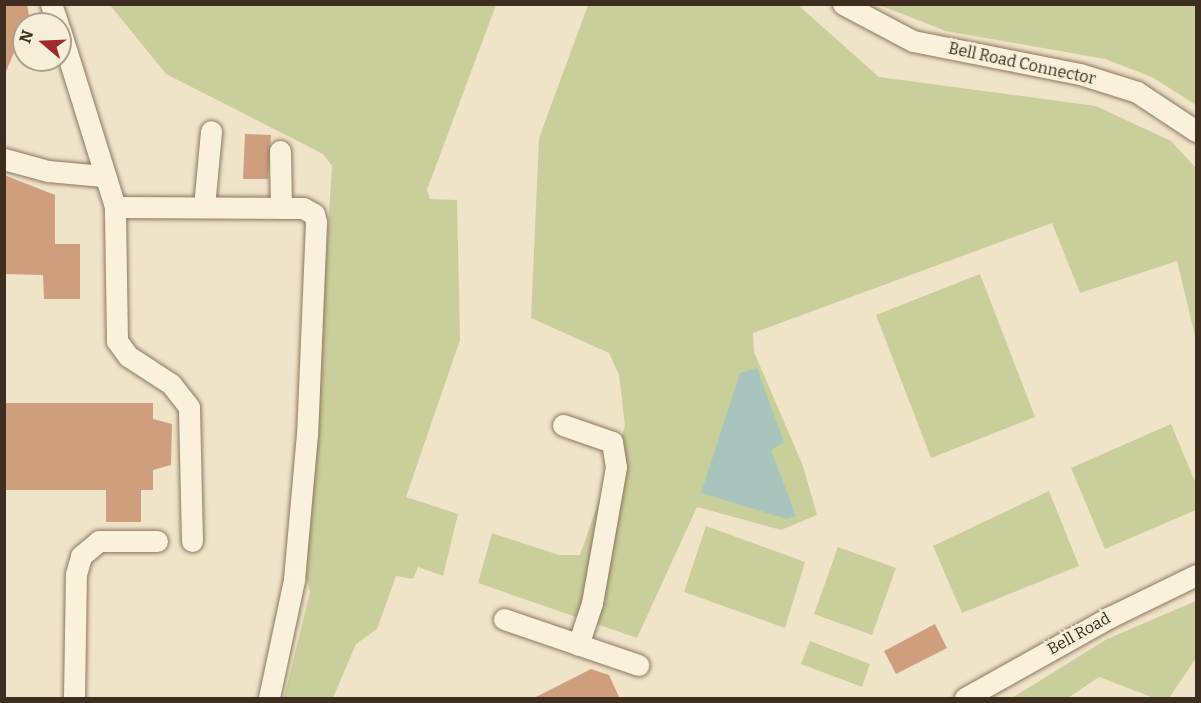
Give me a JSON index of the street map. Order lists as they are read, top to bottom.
{
  "streets": {
    "street": ["Bell Road Connector", "Bell Road"]
  },
  "north": "left"
}
